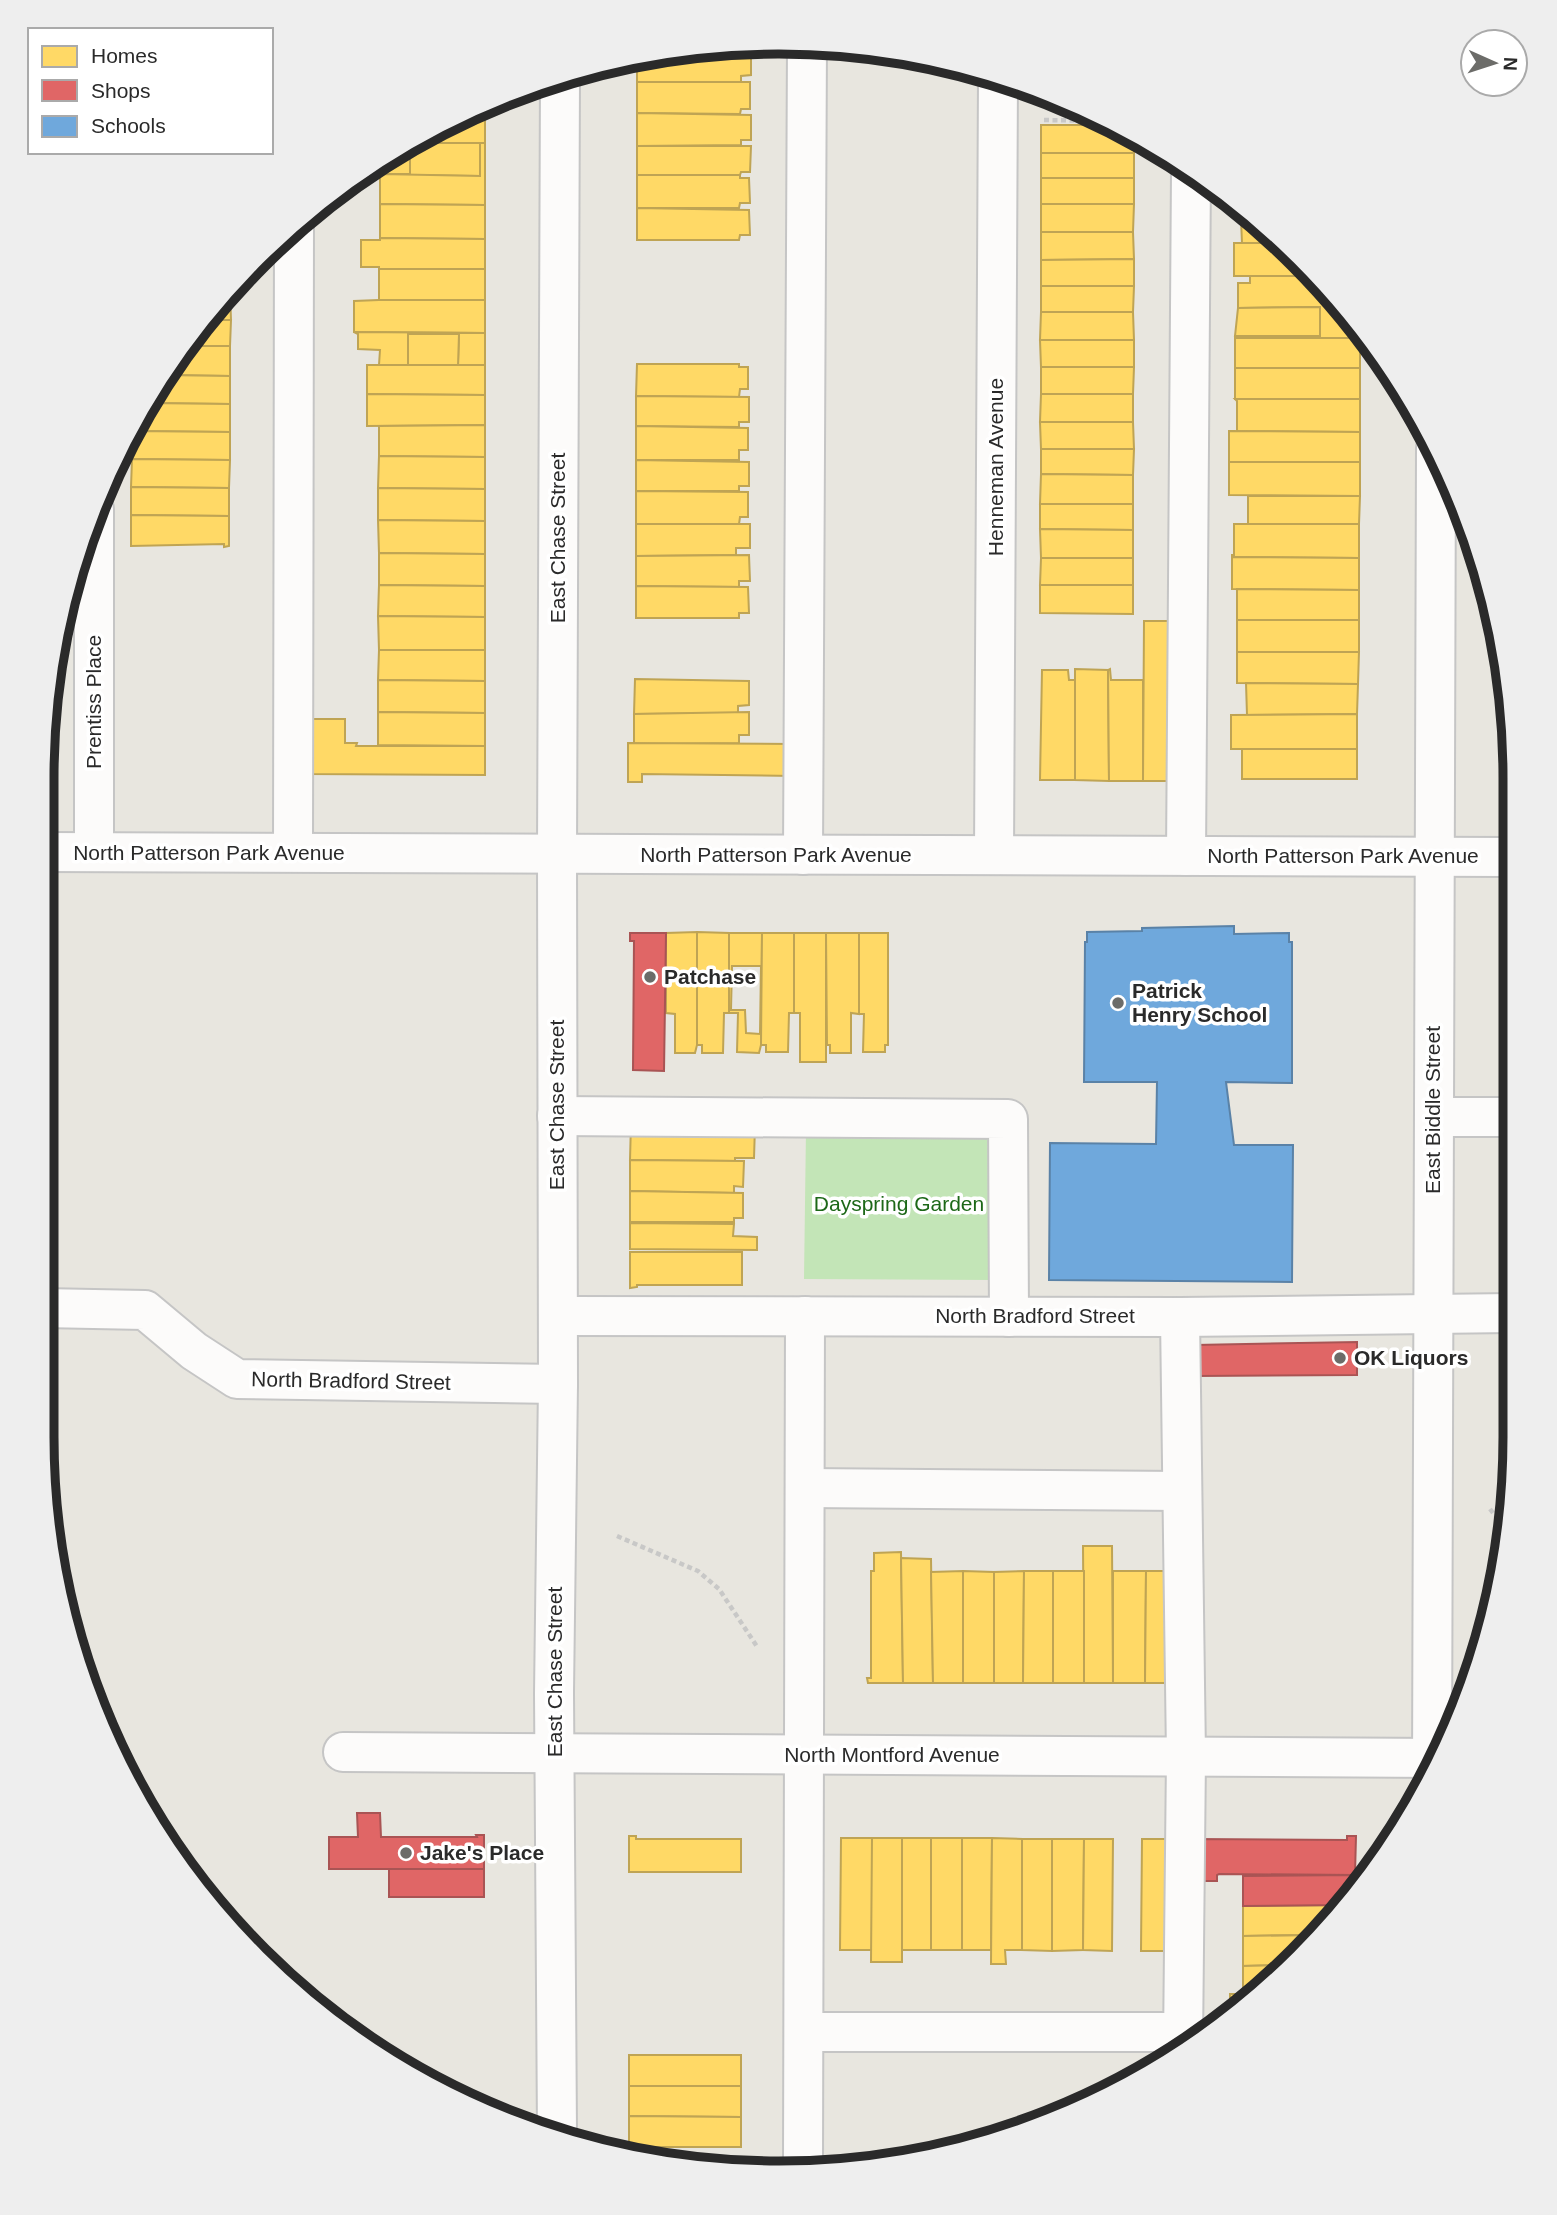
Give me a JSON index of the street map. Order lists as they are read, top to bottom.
{
  "streets": {
    "street": [
      "Henneman Avenue",
      "East Chase Street",
      "Prentiss Place",
      "North Patterson Park Avenue",
      "East Biddle Street",
      "North Bradford Street",
      "North Montford Avenue"
    ]
  },
  "crossings": [
    ["Henneman Avenue", "North Patterson Park Avenue"],
    ["East Chase Street", "North Patterson Park Avenue"],
    ["East Chase Street", "North Bradford Street"],
    ["East Chase Street", "North Montford Avenue"],
    ["Prentiss Place", "North Patterson Park Avenue"],
    ["North Patterson Park Avenue", "East Biddle Street"],
    ["East Biddle Street", "North Bradford Street"]
  ],
  "parks": ["Dayspring Garden"],
  "places": [
    "Patchase",
    "Patrick Henry School",
    "OK Liquors",
    "Jake's Place"
  ],
  "legend": ["Homes", "Shops", "Schools"],
  "north": "right"
}
